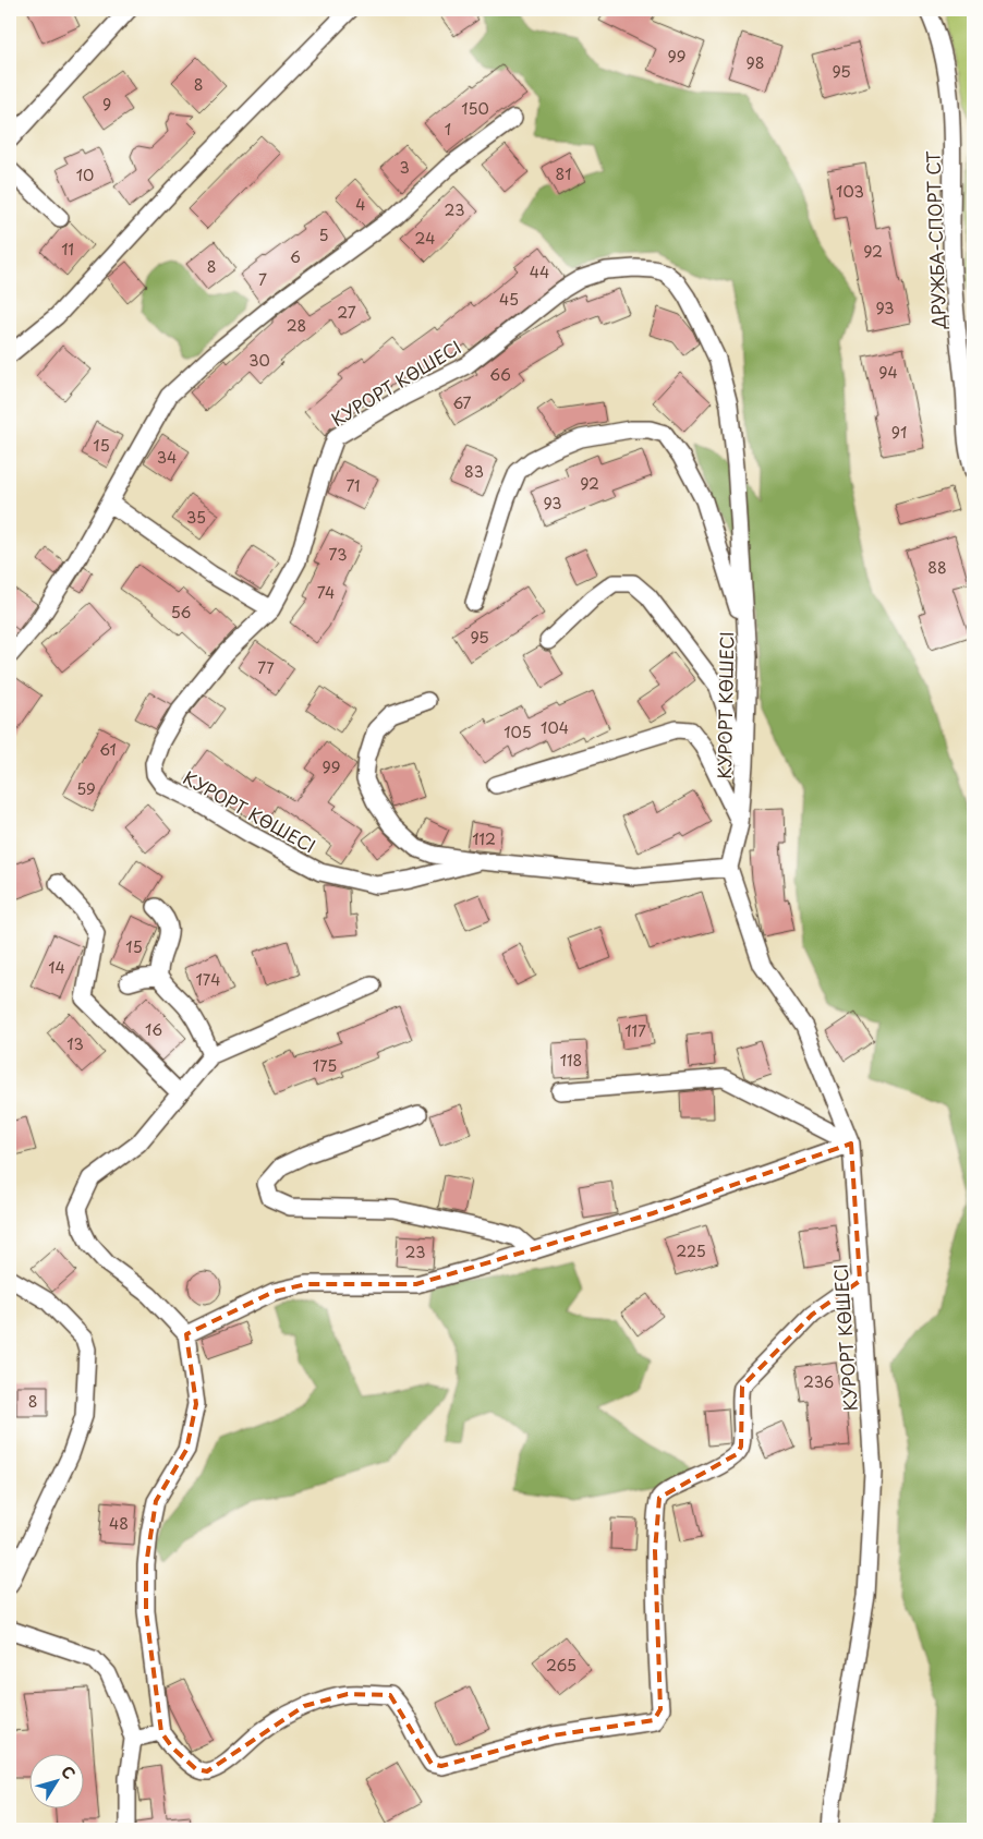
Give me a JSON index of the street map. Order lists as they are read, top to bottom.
{
  "streets": {
    "street": ["ДРУЖБА-СПОРТ СТ", "КУРОРТ КӨШЕСІ"]
  },
  "house_numbers": [
    "99",
    "98",
    "95",
    "8",
    "9",
    "150",
    "1",
    "3",
    "81",
    "10",
    "103",
    "4",
    "23",
    "5",
    "24",
    "11",
    "92",
    "6",
    "8",
    "44",
    "7",
    "45",
    "93",
    "27",
    "28",
    "30",
    "94",
    "66",
    "67",
    "91",
    "15",
    "34",
    "83",
    "92",
    "71",
    "93",
    "35",
    "73",
    "88",
    "74",
    "56",
    "95",
    "77",
    "104",
    "105",
    "61",
    "99",
    "59",
    "112",
    "15",
    "14",
    "174",
    "16",
    "117",
    "13",
    "118",
    "175",
    "225",
    "23",
    "236",
    "8",
    "48",
    "265"
  ],
  "north": "top right"
}
